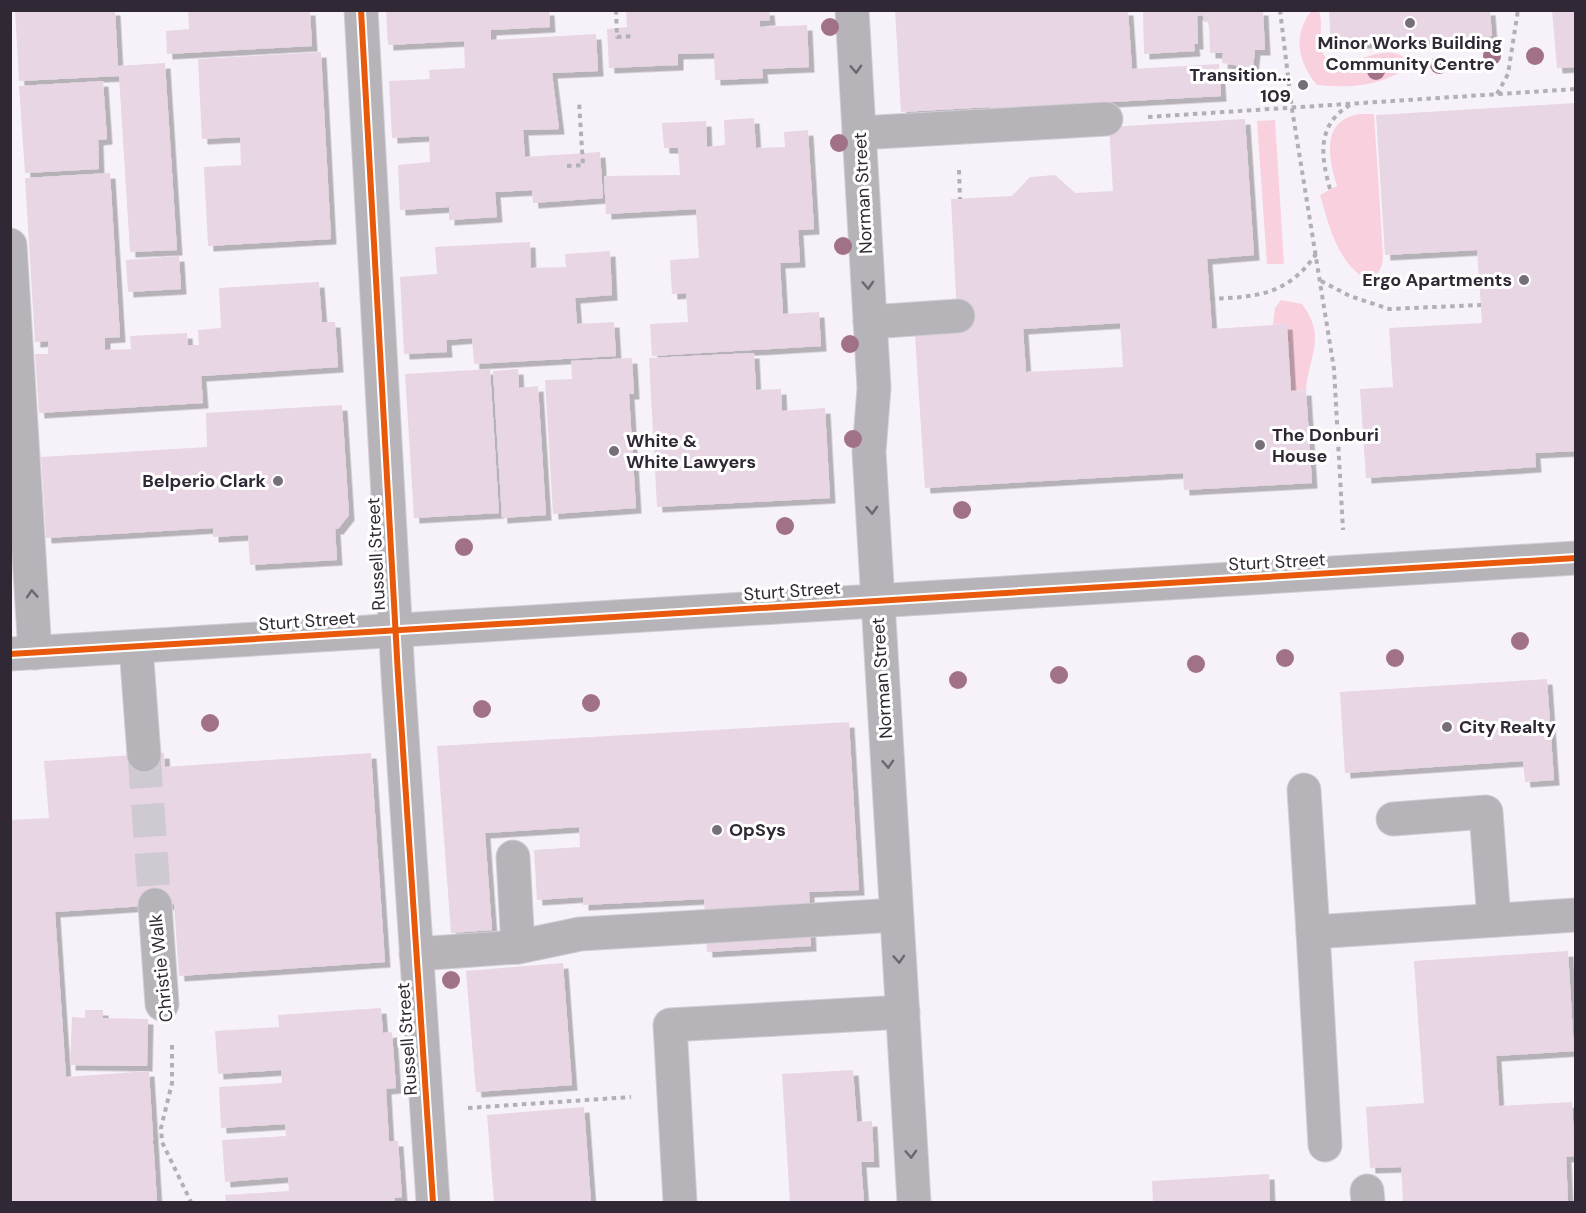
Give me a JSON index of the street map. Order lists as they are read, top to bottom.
{
  "streets": {
    "street": [
      "Norman Street",
      "Russell Street",
      "Sturt Street",
      "Christie Walk"
    ]
  },
  "crossings": [
    ["Norman Street", "Sturt Street"],
    ["Russell Street", "Sturt Street"]
  ],
  "one_way": ["Norman Street"],
  "places": [
    "Minor Works Building Community Centre",
    "Transition... 109",
    "Ergo Apartments",
    "The Donburi House",
    "White & White Lawyers",
    "Belperio Clark",
    "City Realty",
    "OpSys"
  ]
}
